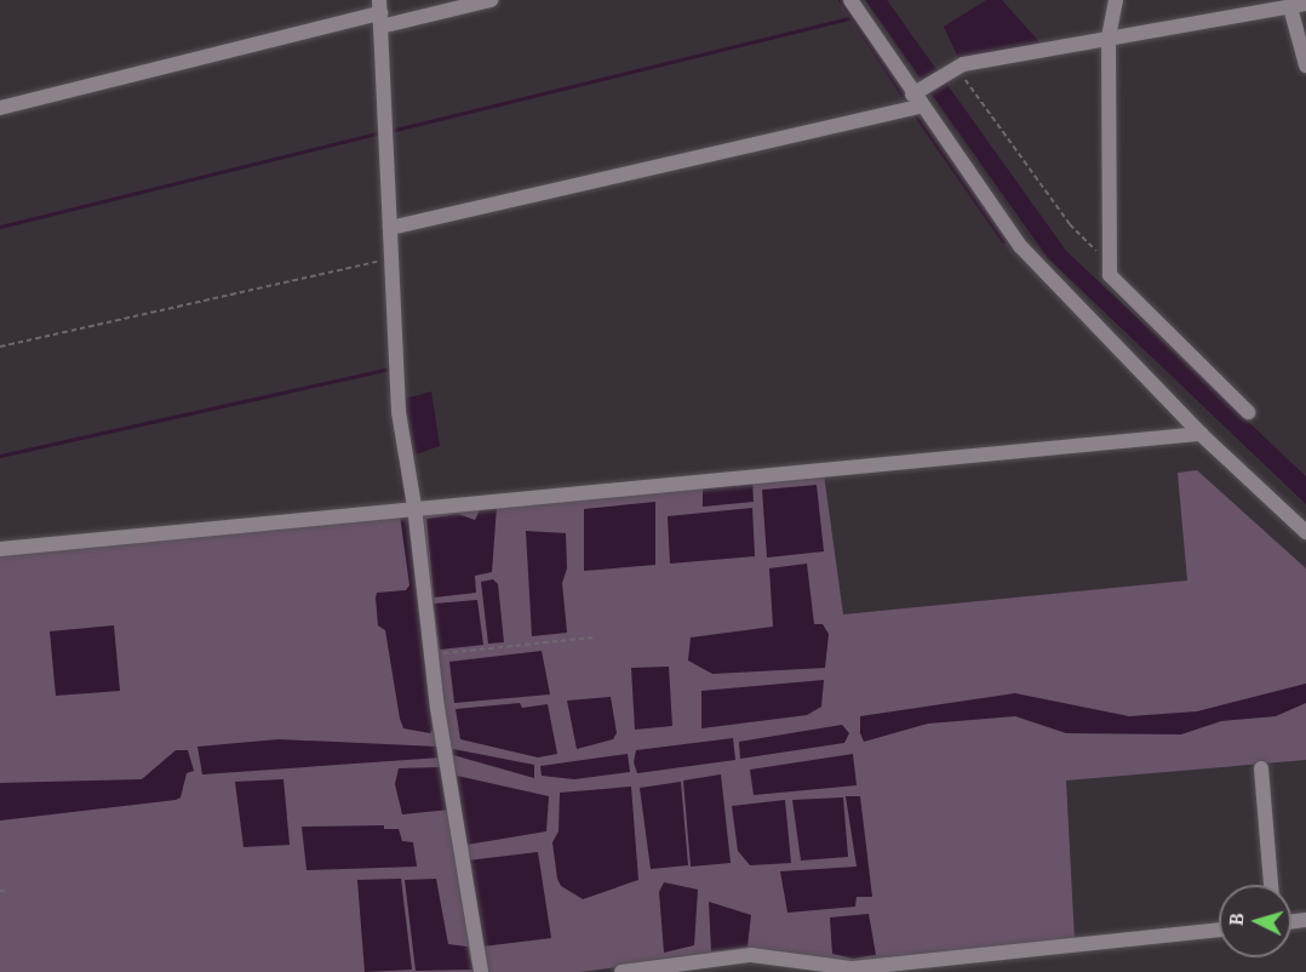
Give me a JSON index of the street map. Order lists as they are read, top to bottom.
{
  "north": "left"
}
